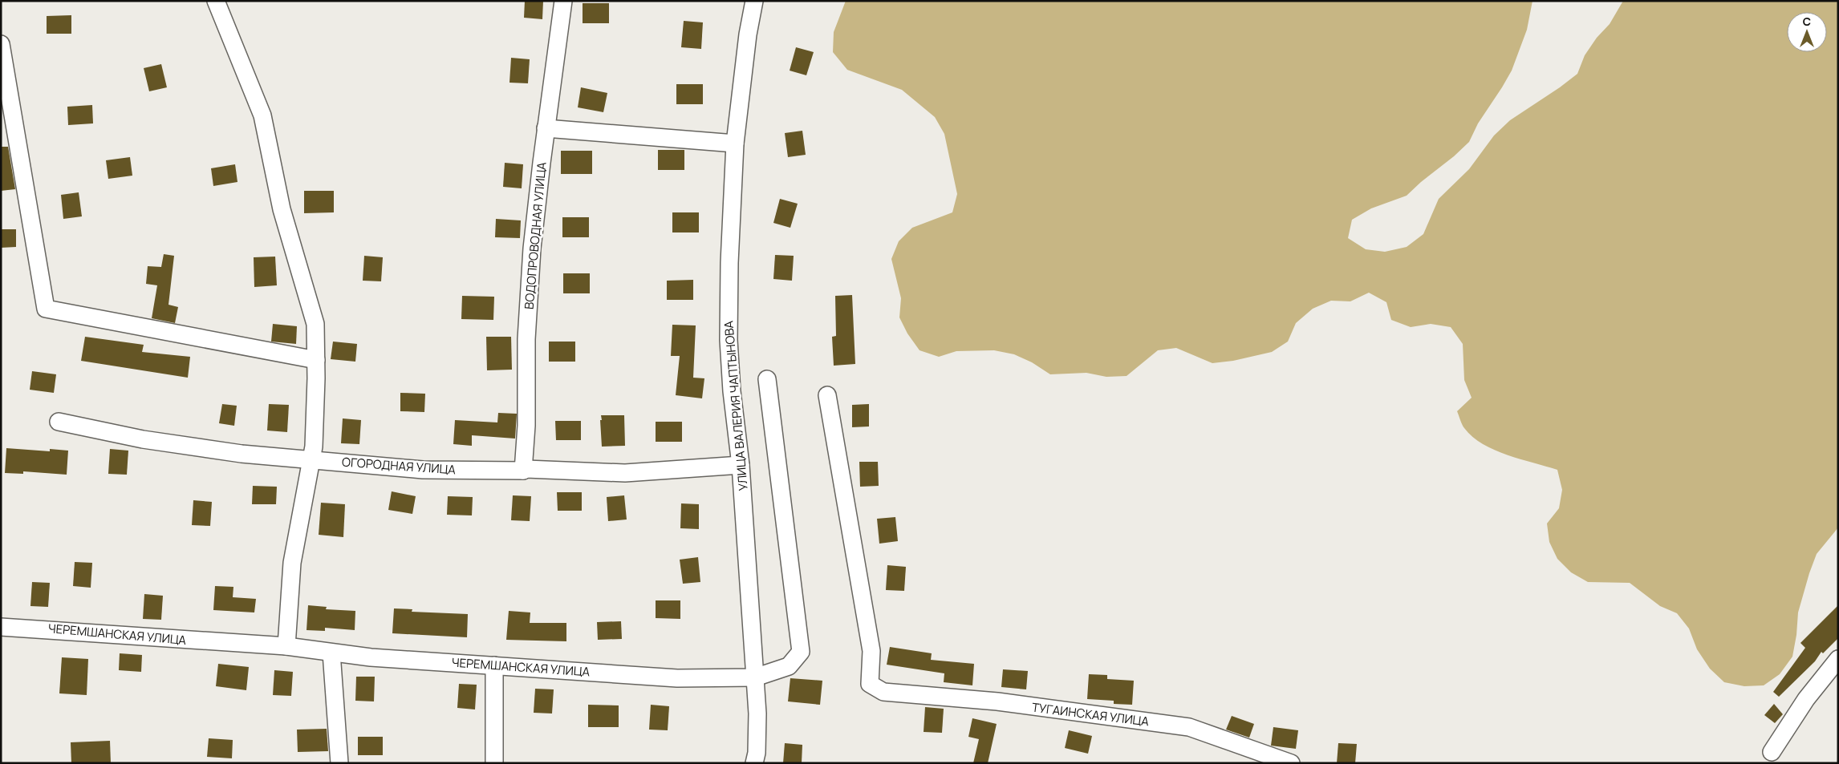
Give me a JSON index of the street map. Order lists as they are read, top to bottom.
{
  "streets": {
    "street": [
      "ВОДОПРОВОДНАЯ УЛИЦА",
      "УЛИЦА ВАЛЕРИЯ ЧАПТЫНОВА",
      "ОГОРОДНАЯ УЛИЦА",
      "ЧЕРЕМШАНСКАЯ УЛИЦА",
      "ТУГАИНСКАЯ УЛИЦА"
    ]
  },
  "crossings": [
    ["ВОДОПРОВОДНАЯ УЛИЦА", "ОГОРОДНАЯ УЛИЦА"],
    ["УЛИЦА ВАЛЕРИЯ ЧАПТЫНОВА", "ОГОРОДНАЯ УЛИЦА"],
    ["УЛИЦА ВАЛЕРИЯ ЧАПТЫНОВА", "ЧЕРЕМШАНСКАЯ УЛИЦА"]
  ],
  "north": "top"
}
